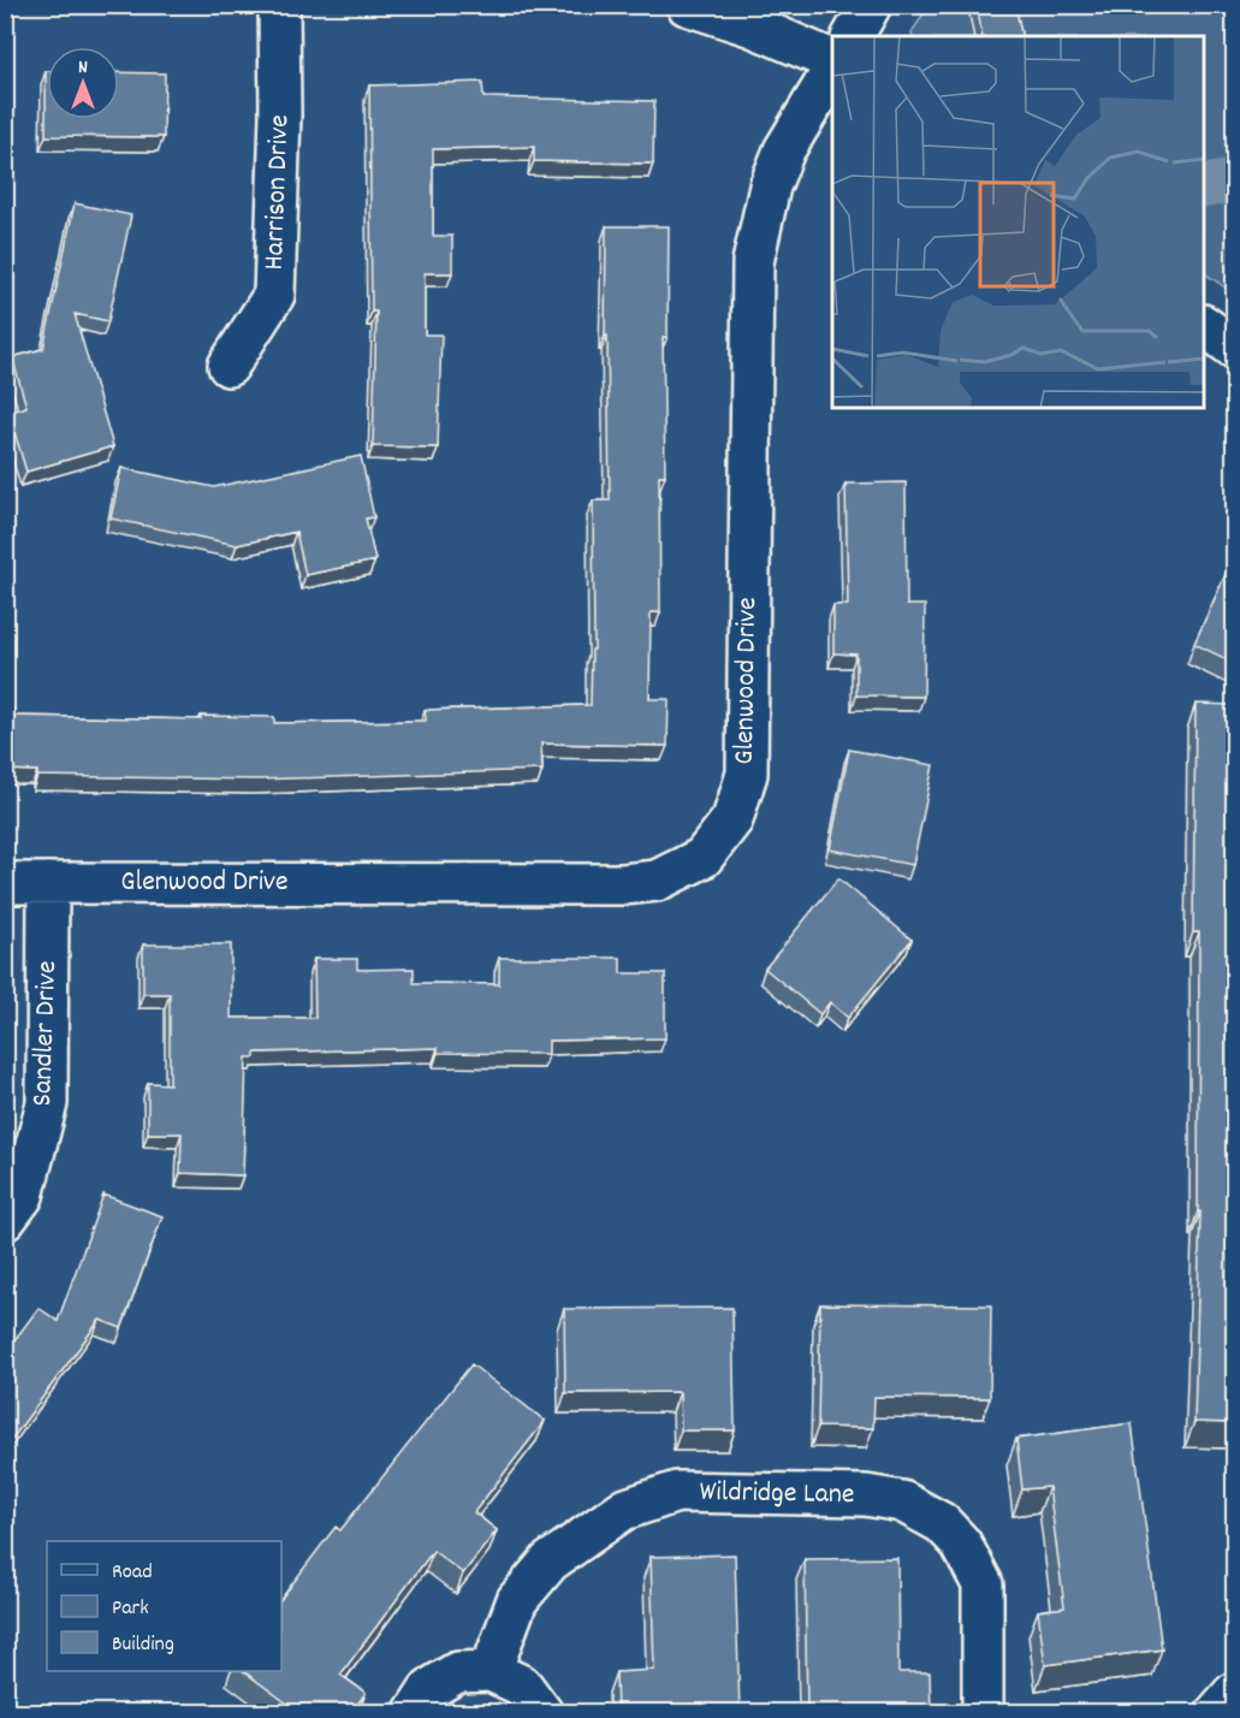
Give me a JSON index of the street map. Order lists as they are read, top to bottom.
{
  "streets": {
    "street": [
      "Harrison Drive",
      "Glenwood Drive",
      "Sandler Drive",
      "Wildridge Lane"
    ]
  },
  "crossings": [
    ["Glenwood Drive", "Sandler Drive"]
  ],
  "legend": ["Road", "Park", "Building"],
  "north": "top"
}
